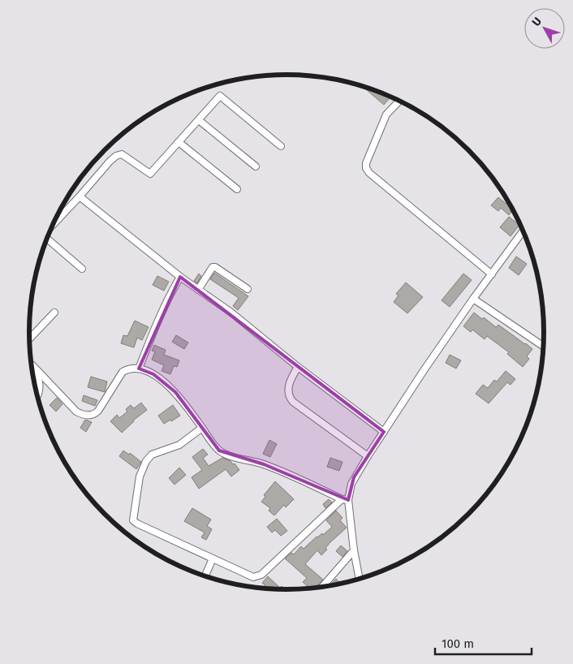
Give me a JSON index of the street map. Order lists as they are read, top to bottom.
{
  "scale_bar": "100 m",
  "north": "top left"
}
